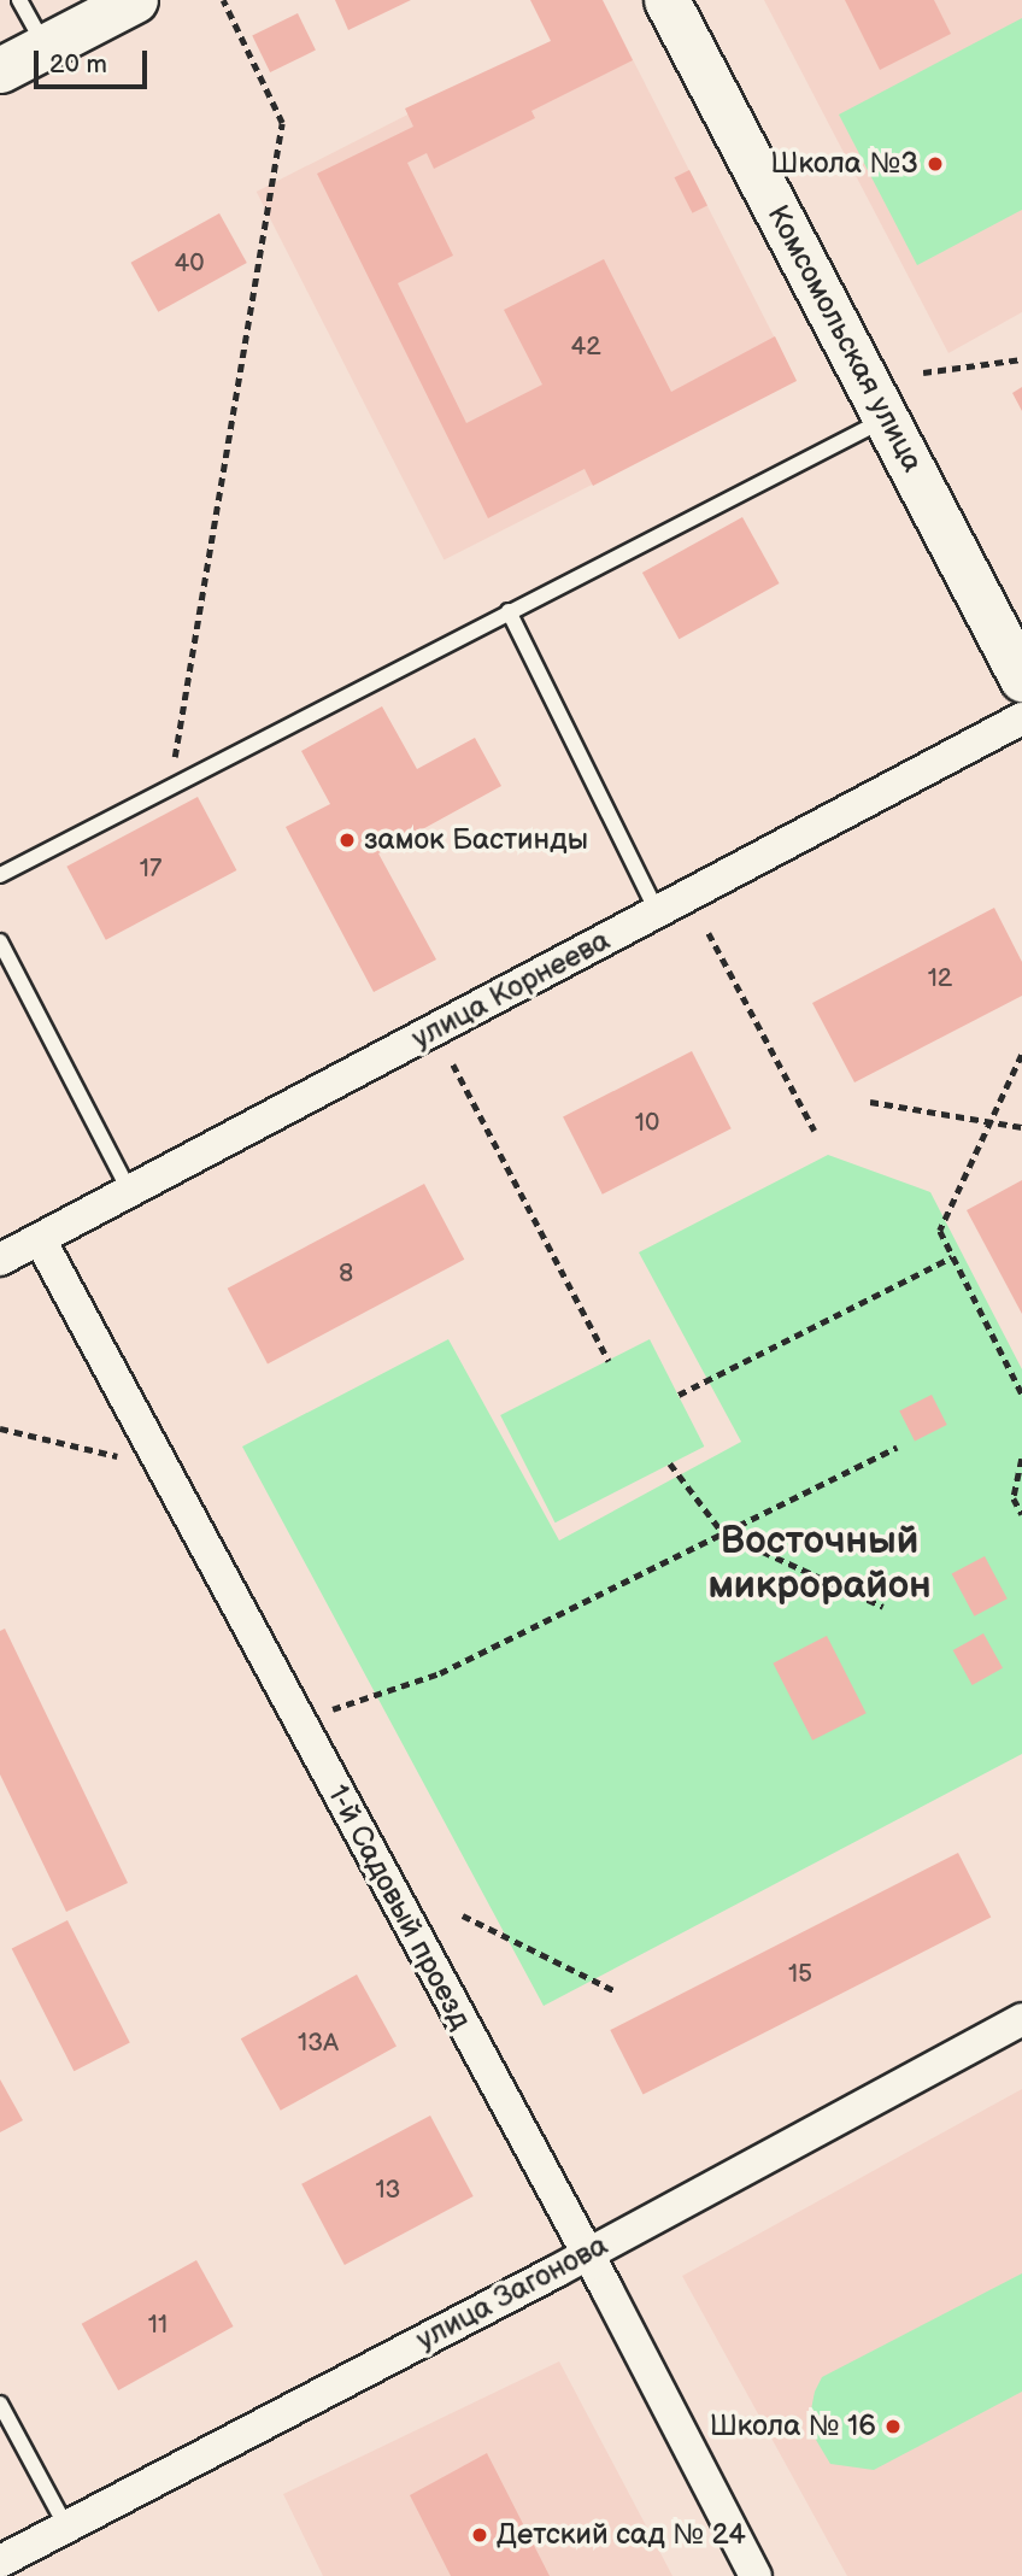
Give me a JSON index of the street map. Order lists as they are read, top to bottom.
{
  "streets": {
    "street": [
      "Комсомольская улица",
      "улица Корнеева",
      "1-й Садовый проезд",
      "улица Загонова"
    ]
  },
  "crossings": [
    ["улица Корнеева", "1-й Садовый проезд"],
    ["1-й Садовый проезд", "улица Загонова"]
  ],
  "districts": ["Восточный микрорайон"],
  "places": [
    "Школа №3",
    "замок Бастинды",
    "Школа № 16",
    "Детский сад № 24"
  ],
  "house_numbers": [
    "40",
    "42",
    "17",
    "12",
    "10",
    "8",
    "15",
    "13А",
    "13",
    "11"
  ],
  "scale_bar": "20 m"
}
